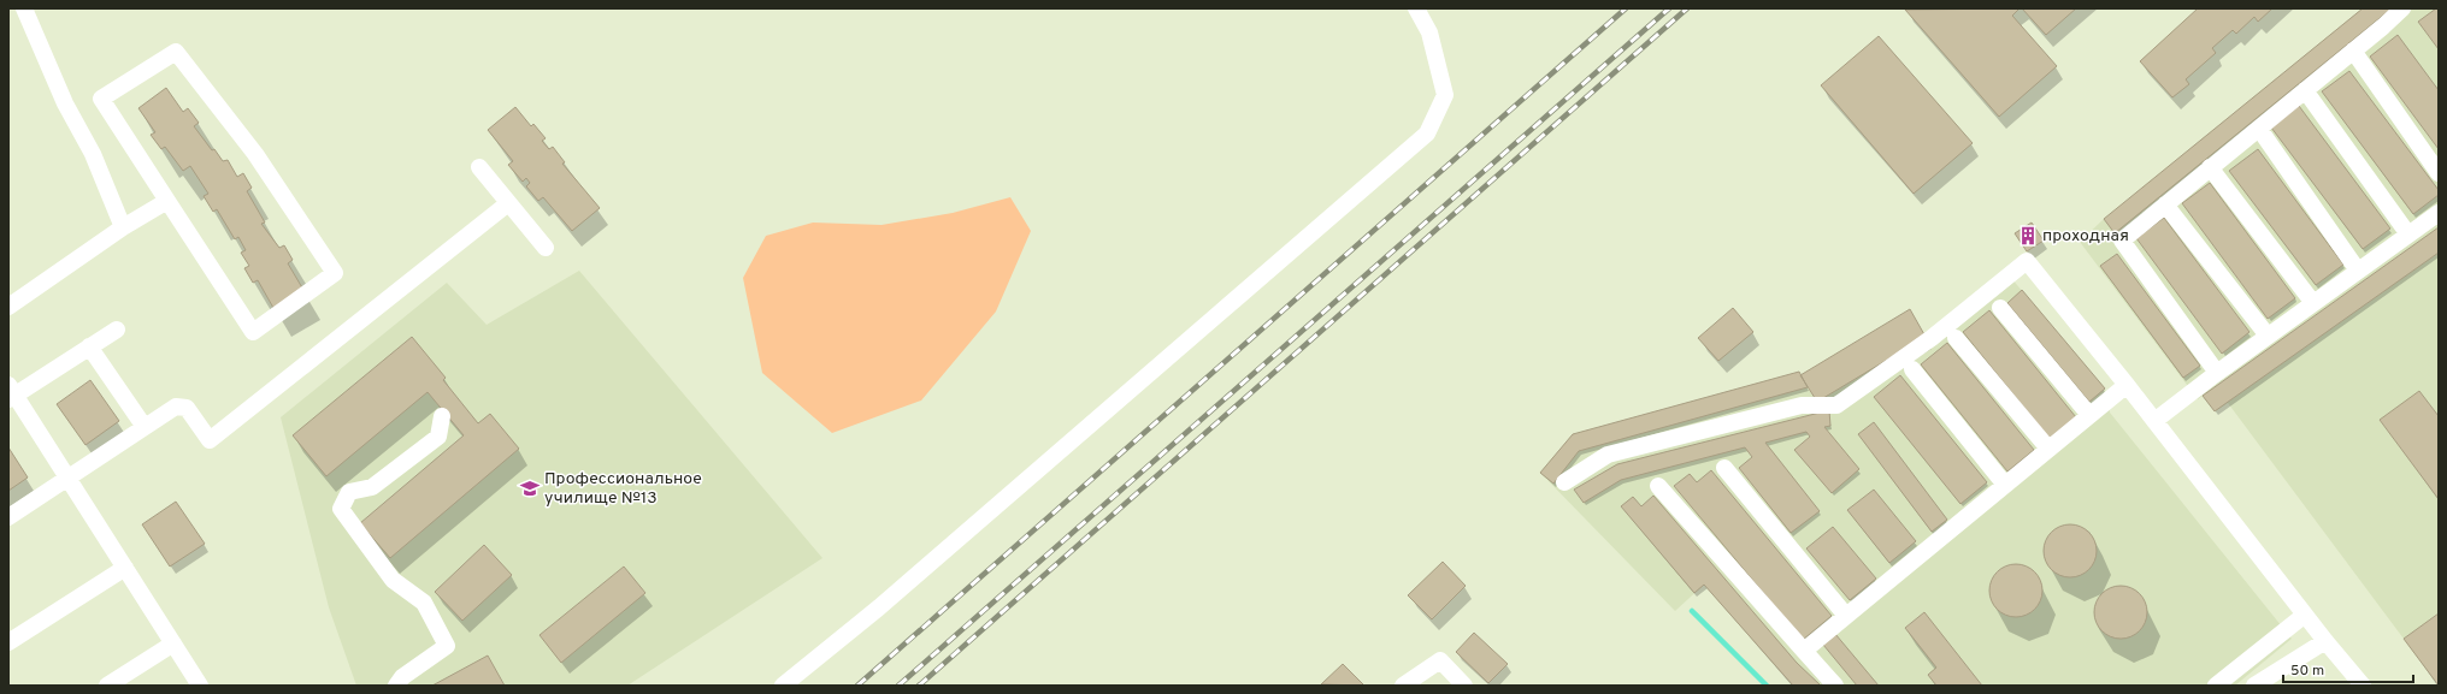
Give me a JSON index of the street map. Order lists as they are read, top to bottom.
{
  "places": {
    "building": ["проходная"],
    "school or university": ["Профессиональное училище №13"]
  },
  "scale_bar": "50 m"
}
